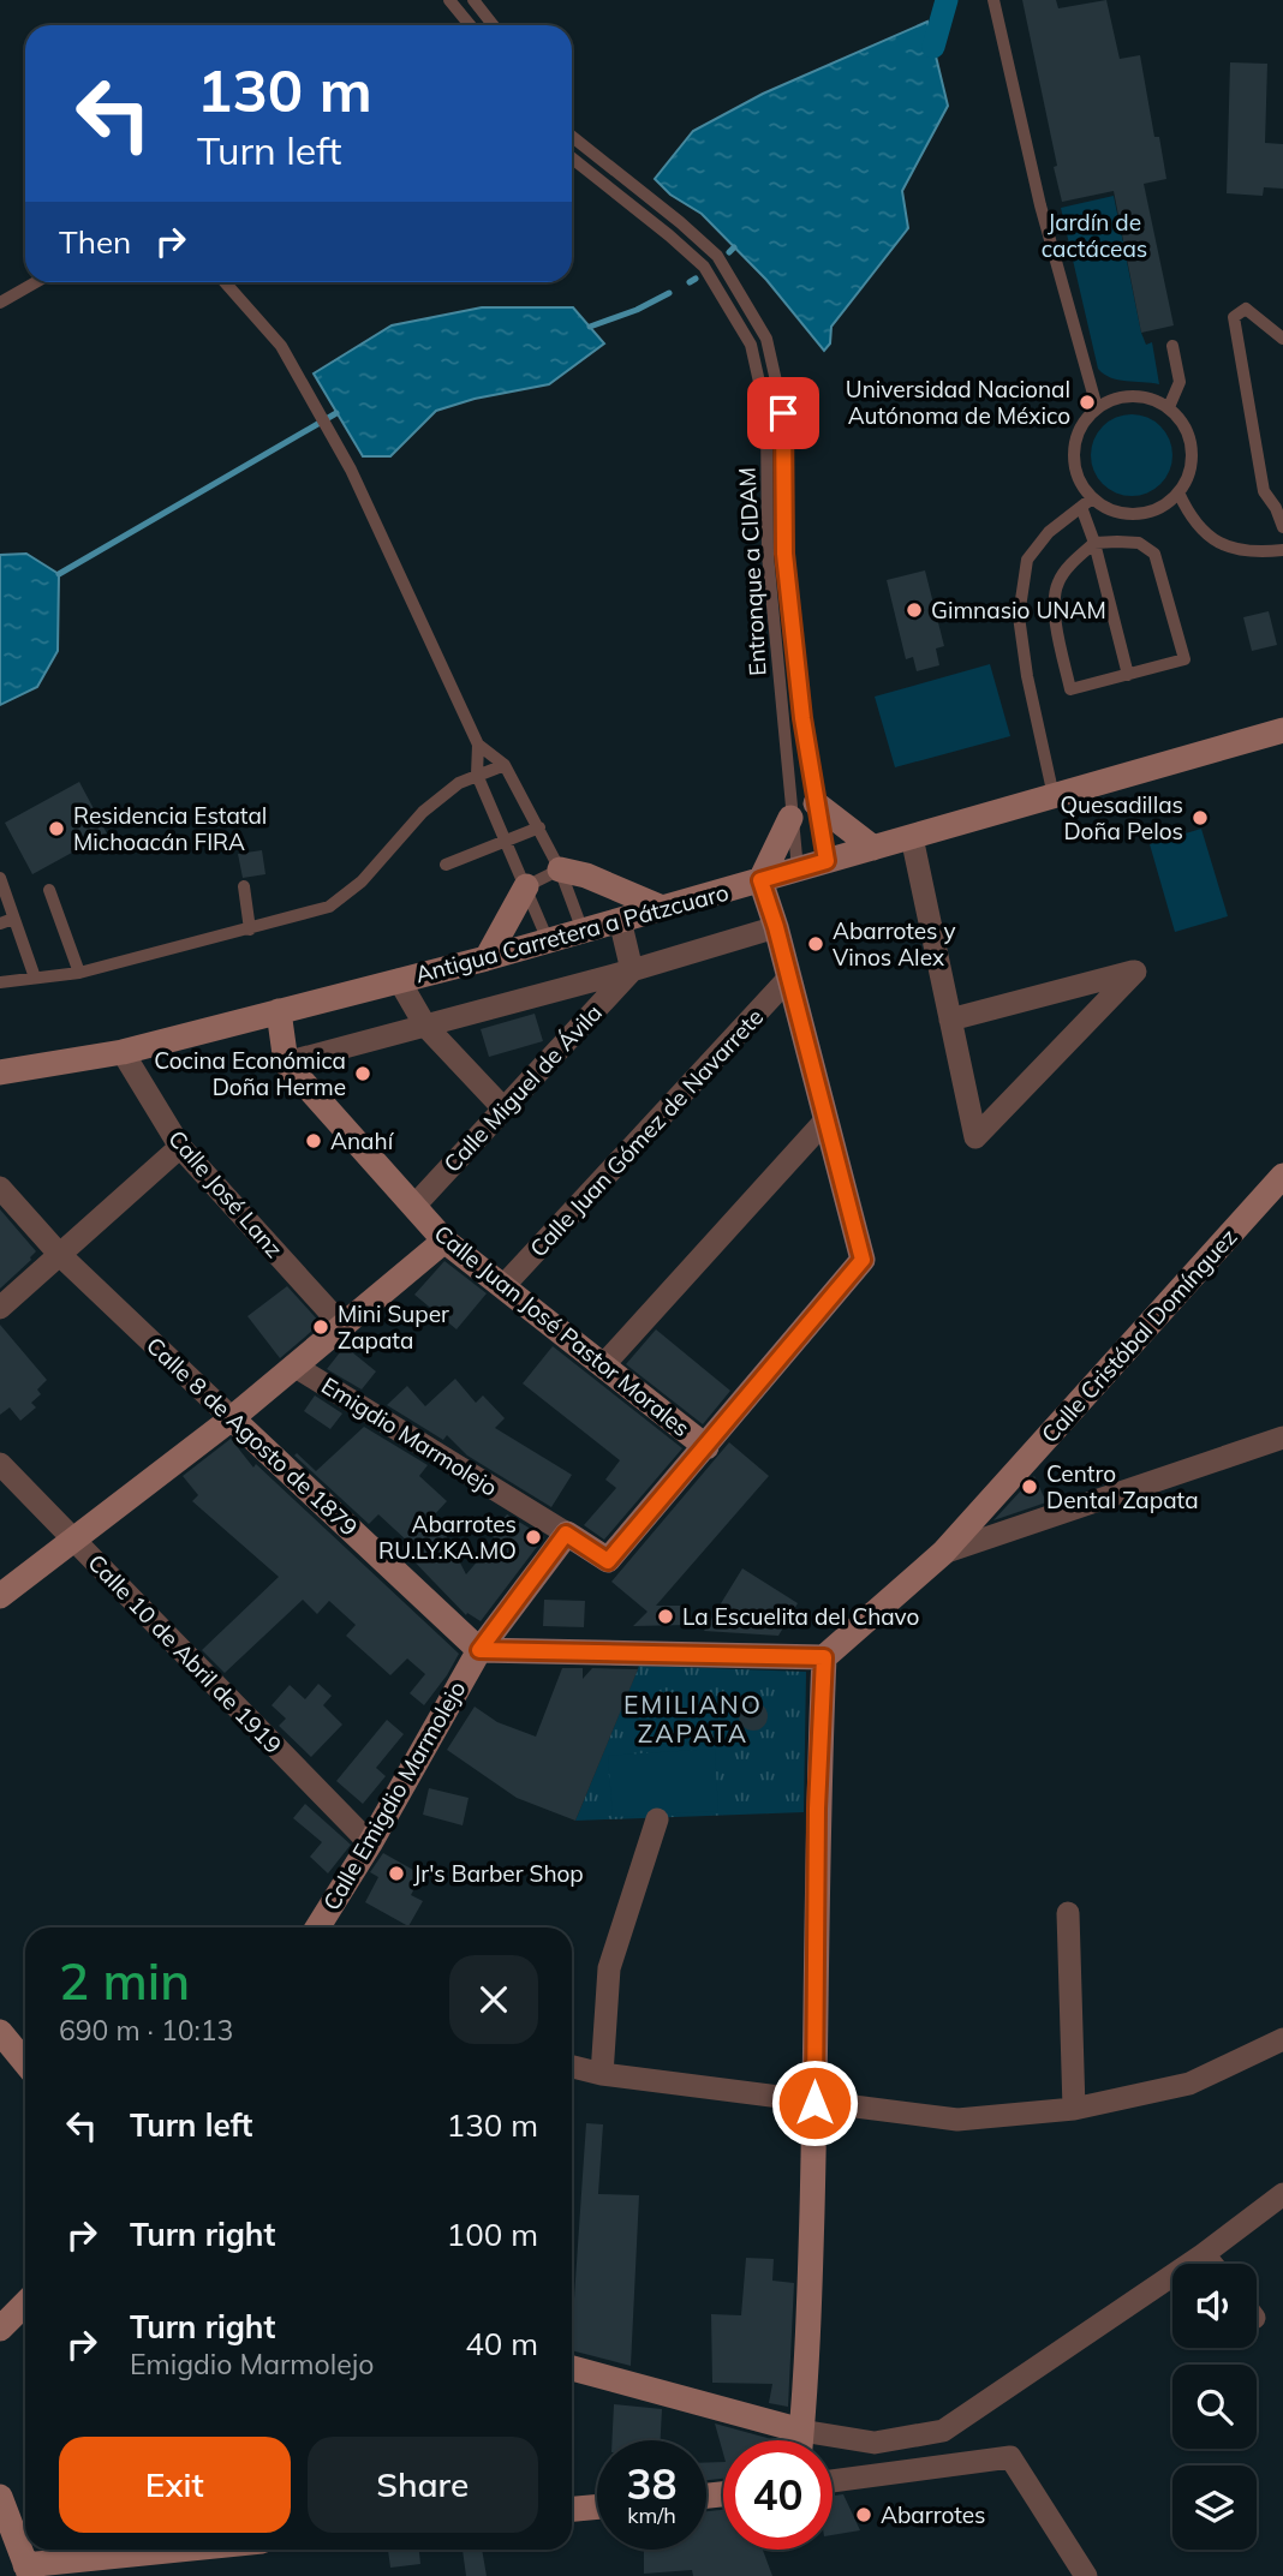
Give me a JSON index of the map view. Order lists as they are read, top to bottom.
{
  "streets": {
    "street": [
      "Antigua Carretera a Pátzcuaro",
      "Calle Miguel de Ávila",
      "Calle Juan Gómez de Navarrete",
      "Calle José Lanz",
      "Calle Juan José Pastor Morales",
      "Calle Cristóbal Domínguez",
      "Calle 8 de Agosto de 1879",
      "Emigdio Marmolejo",
      "Calle 10 de Abril de 1919",
      "Calle Emigdio Marmolejo"
    ],
    "lane": ["Entronque a CIDAM"]
  },
  "crossings": [
    ["Entronque a CIDAM", "Antigua Carretera a Pátzcuaro"],
    ["Antigua Carretera a Pátzcuaro", "Calle José Lanz"],
    ["Calle Miguel de Ávila", "Calle Juan José Pastor Morales"],
    ["Calle Juan Gómez de Navarrete", "Calle Juan José Pastor Morales"],
    ["Calle Juan José Pastor Morales", "Emigdio Marmolejo"],
    ["Calle 8 de Agosto de 1879", "Calle Emigdio Marmolejo"],
    ["Emigdio Marmolejo", "Calle Emigdio Marmolejo"],
    ["Calle 10 de Abril de 1919", "Calle Emigdio Marmolejo"]
  ],
  "districts": ["EMILIANO ZAPATA"],
  "parks": ["Jardín de cactáceas"],
  "places": [
    "Universidad Nacional Autónoma de México",
    "Gimnasio UNAM",
    "Quesadillas Doña Pelos",
    "Residencia Estatal Michoacán FIRA",
    "Abarrotes y Vinos Alex",
    "Cocina Económica Doña Herme",
    "Anahí",
    "Mini Super Zapata",
    "Centro Dental Zapata",
    "Abarrotes RU.LY.KA.MO",
    "La Escuelita del Chavo",
    "Jr's Barber Shop",
    "Abarrotes"
  ],
  "page": {
    "turn": ["130 m", "Turn left"],
    "then": "Then",
    "heading": ["2 min", "690 m · 10:13"],
    "list": [
      {
        "name": "Turn left",
        "value": "130 m"
      },
      {
        "name": "Turn right",
        "value": "100 m"
      },
      {
        "name": "Turn right",
        "note": "Emigdio Marmolejo",
        "value": "40 m"
      }
    ],
    "buttons": ["Exit", "Share"],
    "speed": "38 km/h",
    "limit": "40"
  }
}
